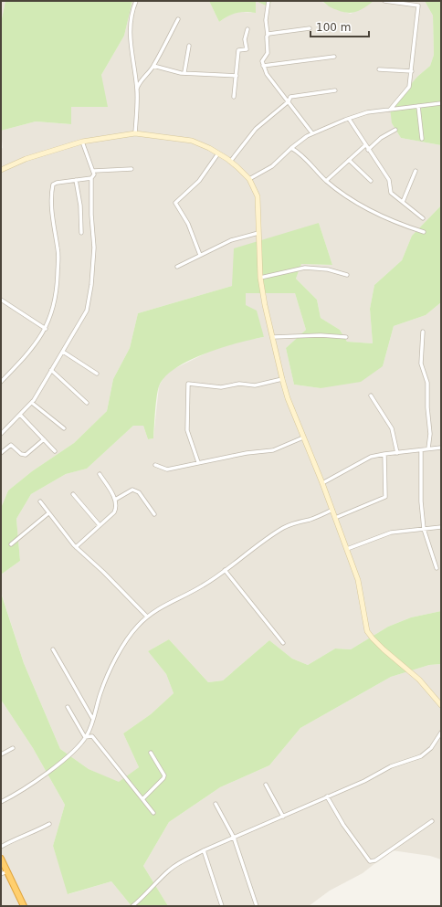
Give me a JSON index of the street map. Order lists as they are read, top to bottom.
{
  "scale_bar": "100 m"
}
